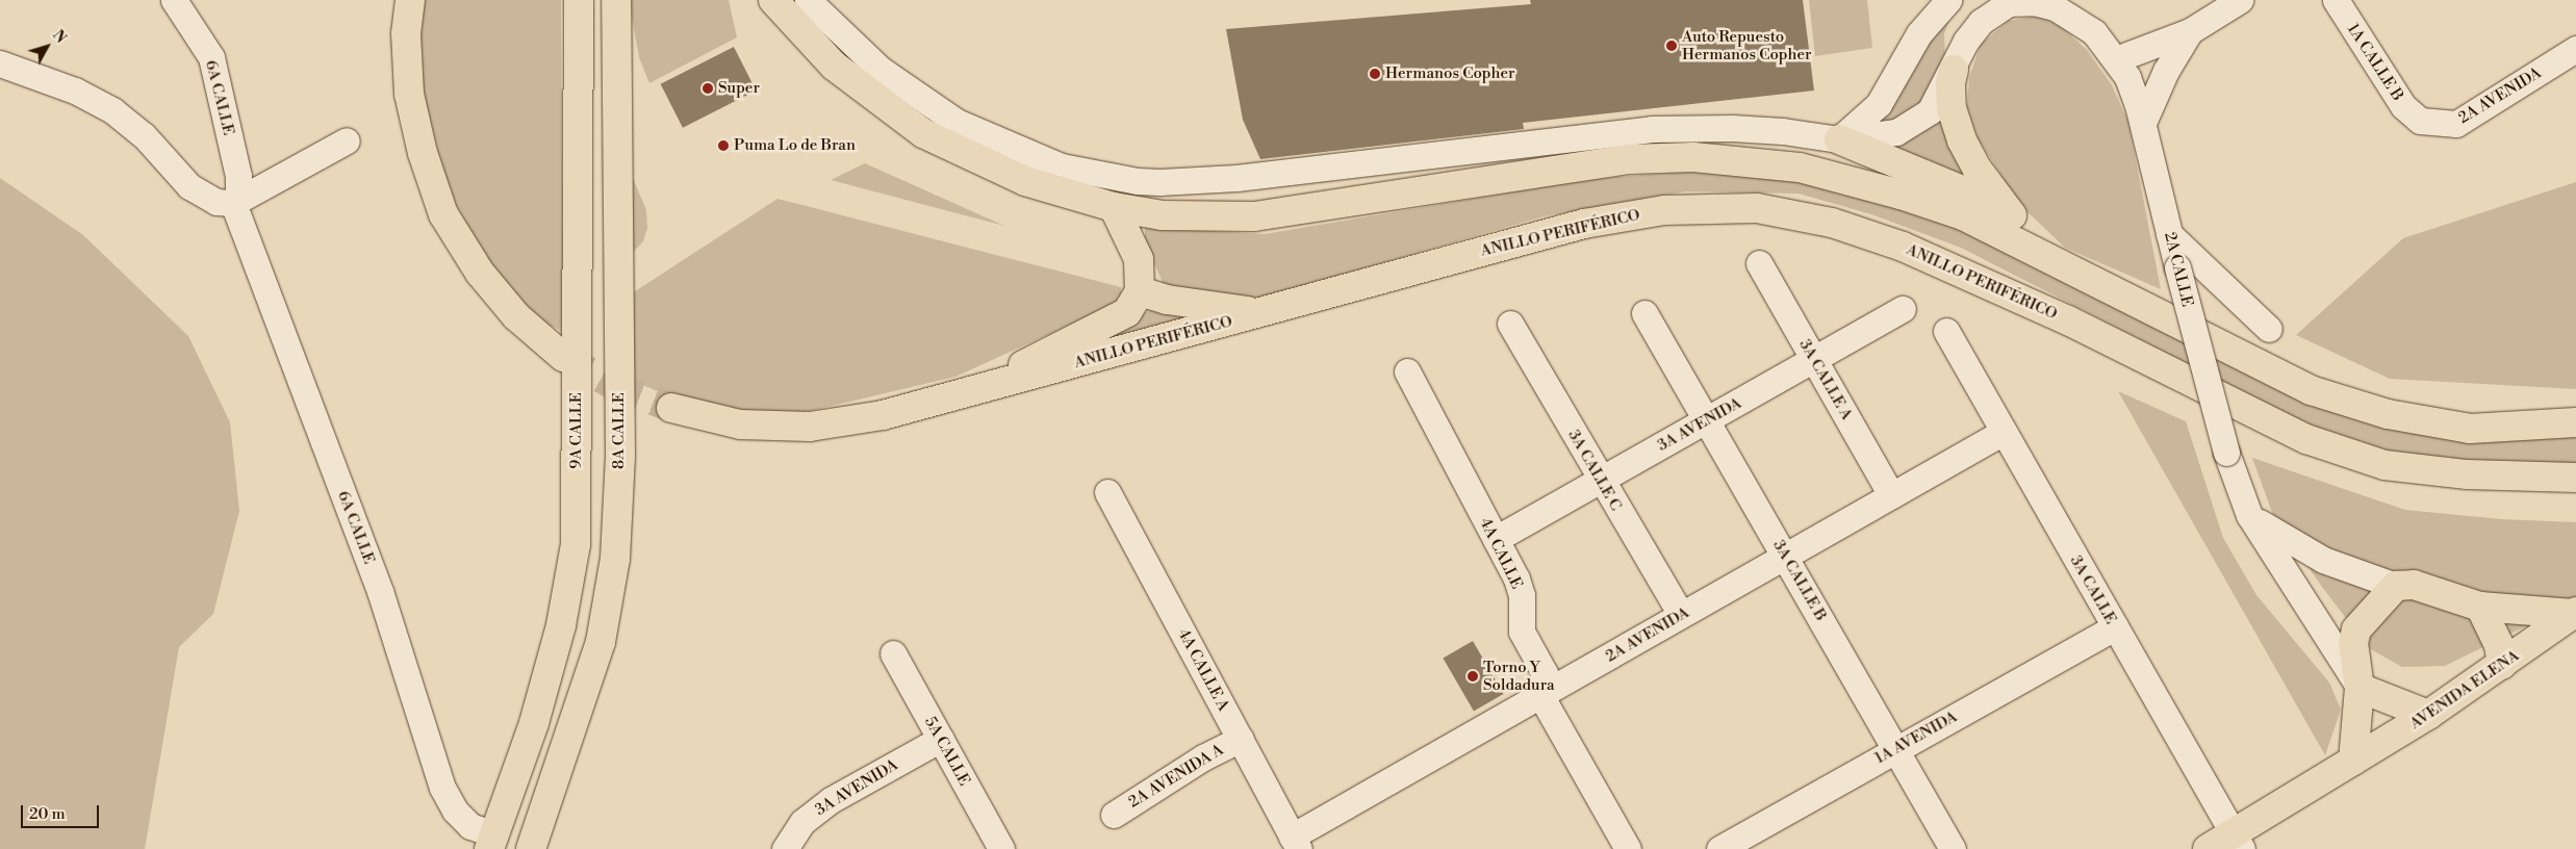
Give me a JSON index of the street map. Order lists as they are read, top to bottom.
{
  "streets": {
    "main road": [
      "ANILLO PERIFÉRICO",
      "9A CALLE",
      "8A CALLE",
      "AVENIDA ELENA"
    ],
    "street": [
      "1A CALLE B",
      "2A AVENIDA",
      "6A CALLE",
      "2A CALLE",
      "3A CALLE A",
      "3A AVENIDA",
      "3A CALLE C",
      "4A CALLE",
      "3A CALLE B",
      "3A CALLE",
      "4A CALLE A",
      "1A AVENIDA",
      "5A CALLE",
      "2A AVENIDA A"
    ]
  },
  "crossings": [
    ["1A CALLE B", "2A AVENIDA"],
    ["2A AVENIDA", "3A CALLE A"],
    ["2A AVENIDA", "3A CALLE C"],
    ["2A AVENIDA", "4A CALLE"],
    ["2A AVENIDA", "3A CALLE B"],
    ["2A AVENIDA", "3A CALLE"],
    ["2A AVENIDA", "4A CALLE A"],
    ["6A CALLE", "9A CALLE"],
    ["2A CALLE", "AVENIDA ELENA"],
    ["3A CALLE A", "3A AVENIDA"],
    ["3A AVENIDA", "3A CALLE C"],
    ["3A AVENIDA", "4A CALLE"],
    ["3A AVENIDA", "3A CALLE B"],
    ["3A AVENIDA", "5A CALLE"],
    ["3A CALLE B", "1A AVENIDA"],
    ["3A CALLE", "AVENIDA ELENA"],
    ["3A CALLE", "1A AVENIDA"],
    ["4A CALLE A", "2A AVENIDA A"]
  ],
  "places": [
    "Auto Repuesto Hermanos Copher",
    "Hermanos Copher",
    "Super",
    "Puma Lo de Bran",
    "Torno Y Soldadura"
  ],
  "scale_bar": "20 m",
  "north": "top right"
}
